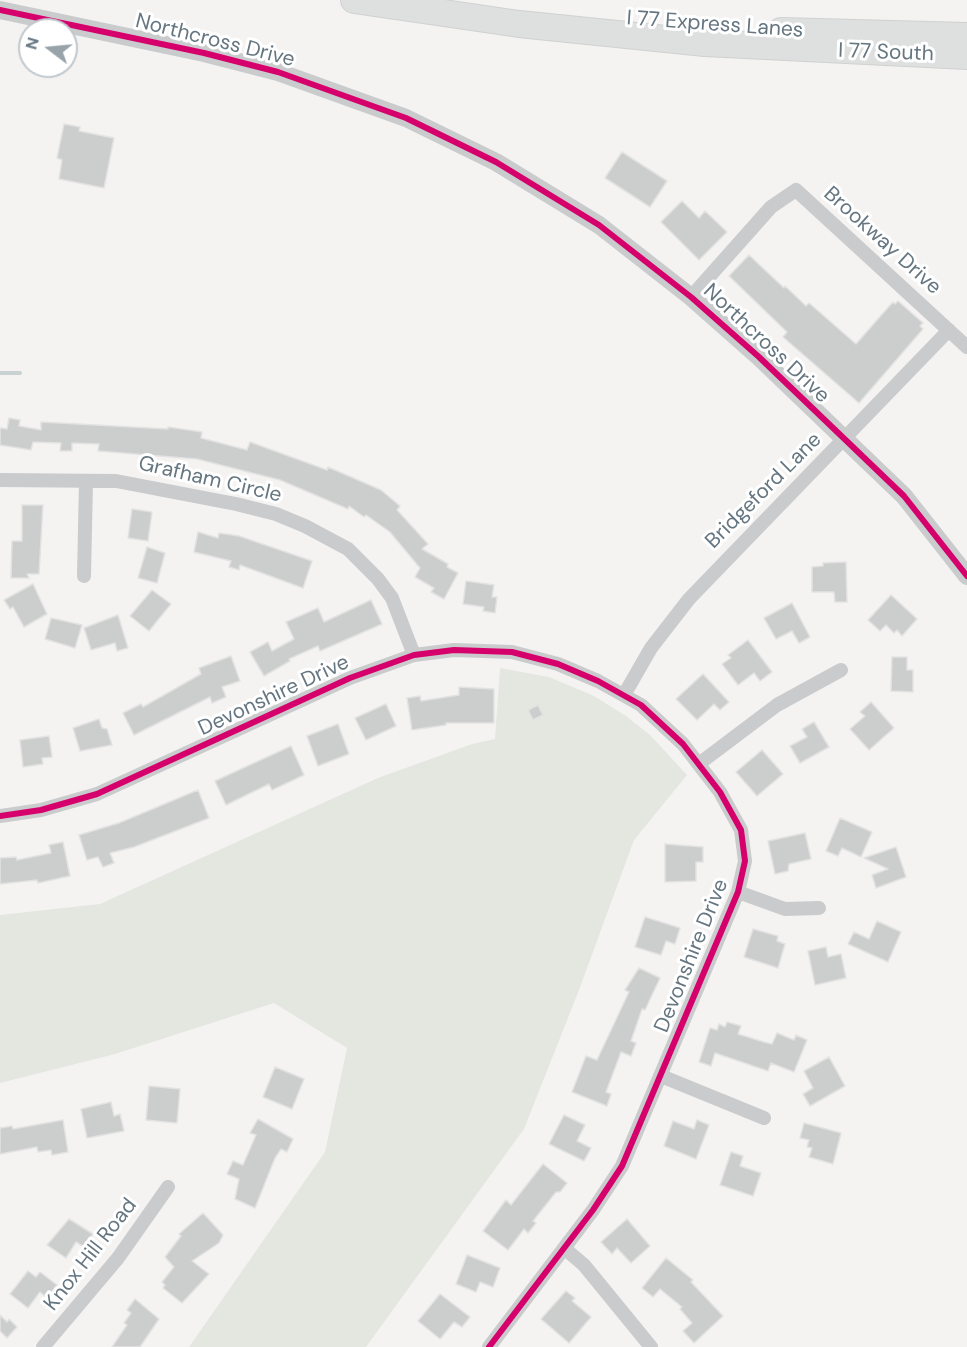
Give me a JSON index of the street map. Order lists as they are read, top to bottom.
{
  "streets": {
    "highway": ["I 77 Express Lanes", "I 77 South"],
    "street": [
      "Northcross Drive",
      "Brookway Drive",
      "Grafham Circle",
      "Bridgeford Lane",
      "Devonshire Drive",
      "Knox Hill Road"
    ]
  },
  "crossings": [
    ["Northcross Drive", "Brookway Drive"],
    ["Northcross Drive", "Bridgeford Lane"],
    ["Brookway Drive", "Bridgeford Lane"],
    ["Grafham Circle", "Devonshire Drive"],
    ["Bridgeford Lane", "Devonshire Drive"]
  ],
  "north": "left"
}
